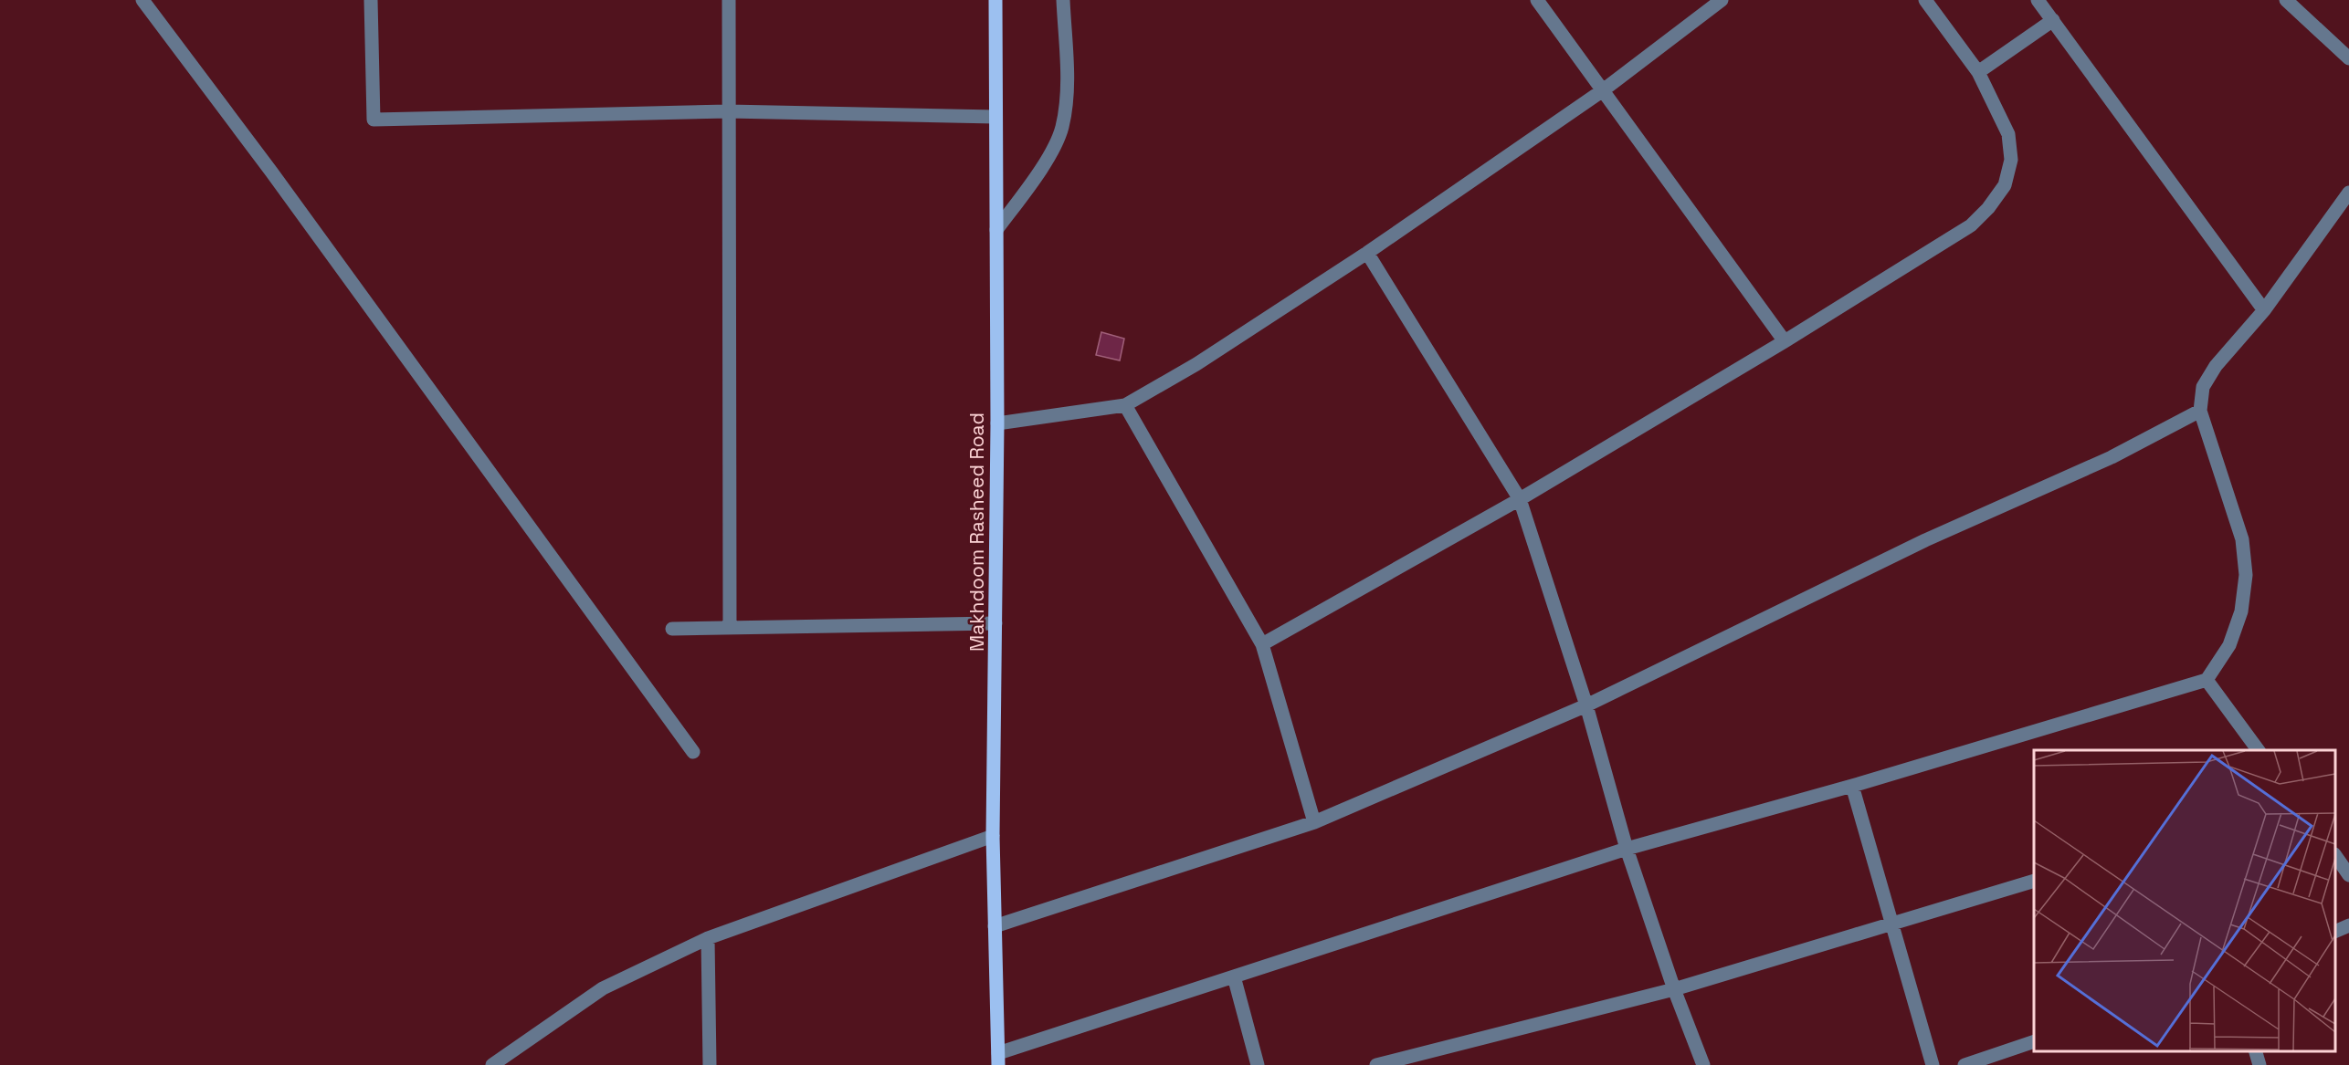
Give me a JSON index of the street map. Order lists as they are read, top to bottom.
{
  "streets": {
    "main road": ["Makhdoom Rasheed Road"]
  }
}
